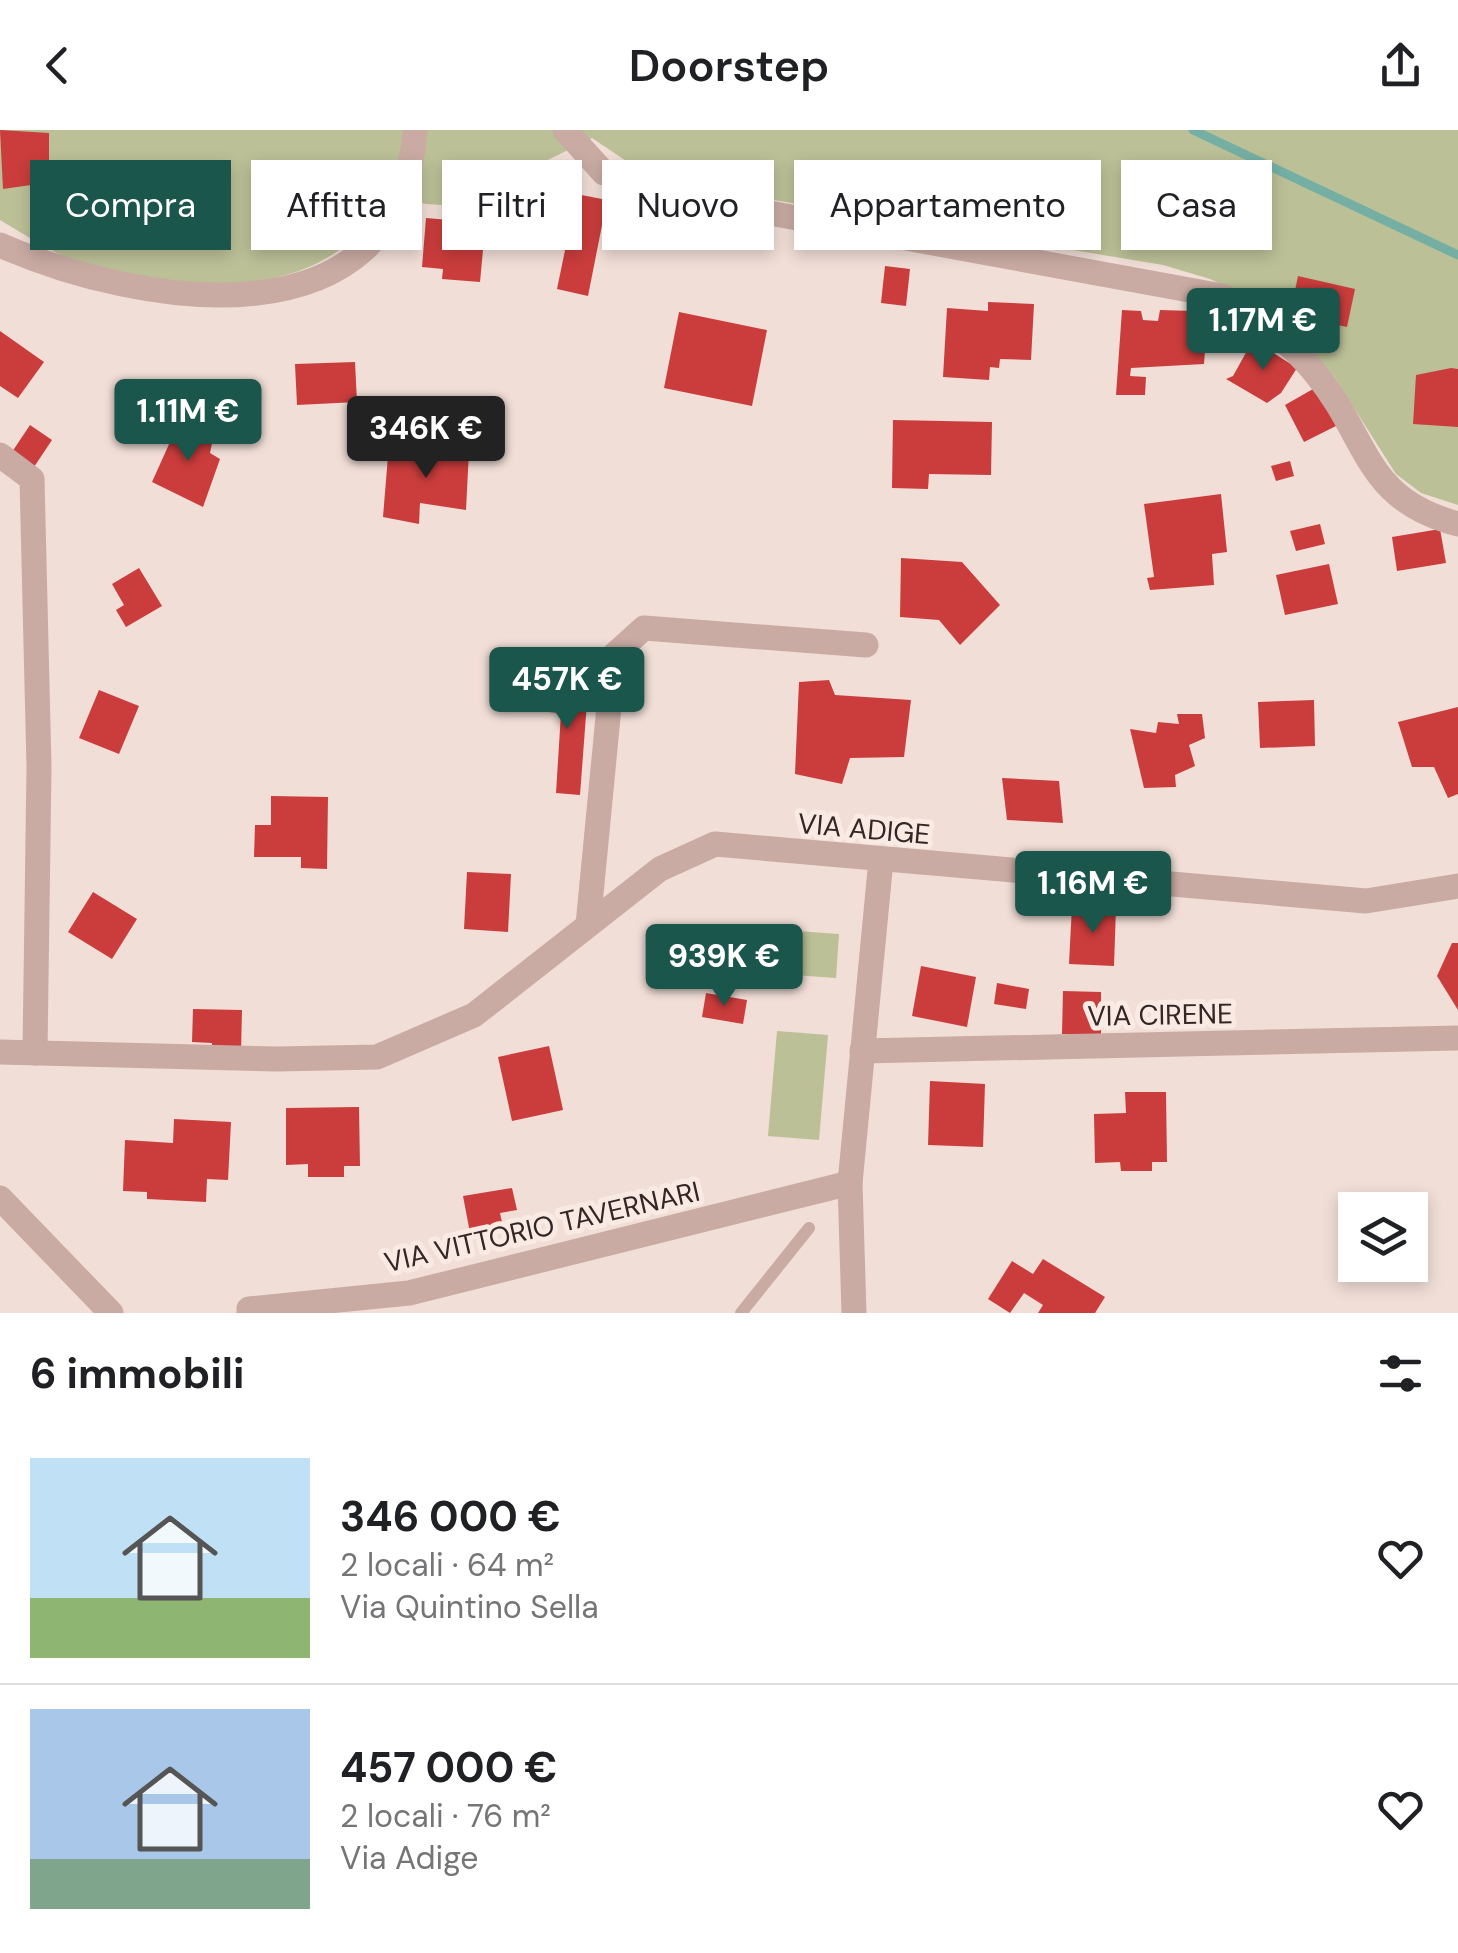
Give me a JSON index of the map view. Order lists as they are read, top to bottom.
{
  "streets": {
    "street": ["VIA ADIGE", "VIA CIRENE", "VIA VITTORIO TAVERNARI"]
  },
  "page": {
    "header": "Doorstep",
    "chip": [
      "Compra",
      "Affitta",
      "Filtri",
      "Nuovo",
      "Appartamento",
      "Casa"
    ],
    "price": [
      "1.17M €",
      "1.11M €",
      "346K €",
      "457K €",
      "1.16M €",
      "939K €"
    ],
    "heading": "6 immobili",
    "list": [
      {
        "name": "346 000 €",
        "note": "2 locali · 64 m² · Via Quintino Sella"
      },
      {
        "name": "457 000 €",
        "note": "2 locali · 76 m² · Via Adige"
      }
    ]
  }
}
